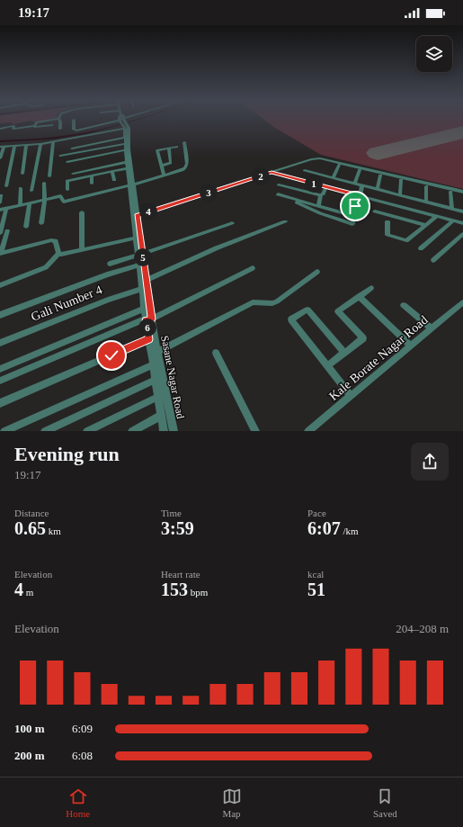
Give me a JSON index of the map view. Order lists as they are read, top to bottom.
{
  "streets": {
    "street": ["Gali Number 4", "Kale Borate Nagar Road", "Sasane Nagar Road"]
  },
  "crossings": [
    ["Gali Number 4", "Sasane Nagar Road"]
  ],
  "page": {
    "status": "19:17",
    "pins": [
      "2",
      "1",
      "3",
      "4",
      "5",
      "6"
    ],
    "heading": ["Evening run", "19:17"],
    "stats": [
      ["Distance", "0.65 km"],
      ["Time", "3:59"],
      ["Pace", "6:07 /km"],
      ["Elevation", "4 m"],
      ["Heart rate", "153 bpm"],
      ["kcal", "51"]
    ],
    "chart": ["Elevation", "204–208 m"],
    "list": [
      {
        "name": "100 m",
        "note": "6:09"
      },
      {
        "name": "200 m",
        "note": "6:08"
      }
    ],
    "tabs": ["Home", "Map", "Saved"]
  }
}
